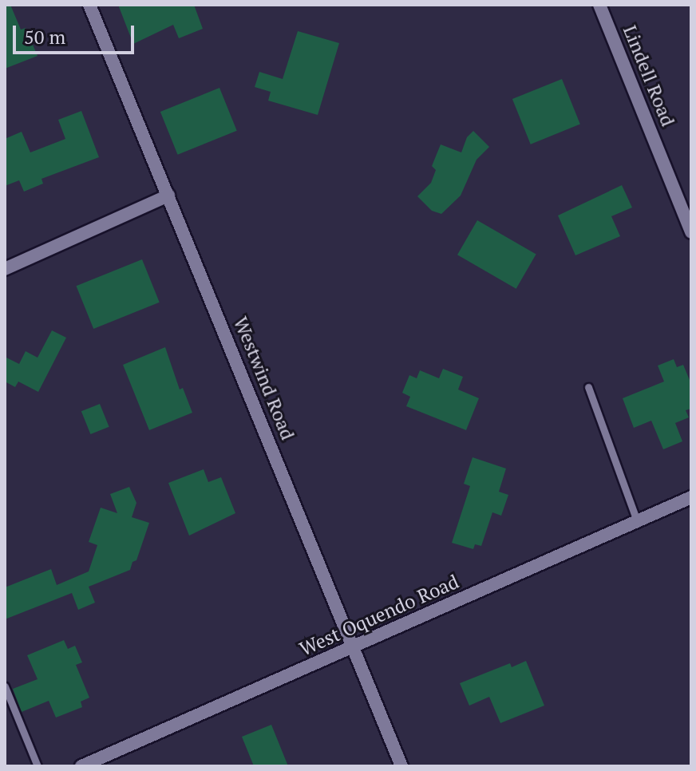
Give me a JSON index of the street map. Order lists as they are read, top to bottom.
{
  "streets": {
    "street": ["Lindell Road", "Westwind Road", "West Oquendo Road"]
  },
  "crossings": [
    ["Westwind Road", "West Oquendo Road"]
  ],
  "scale_bar": "50 m"
}
